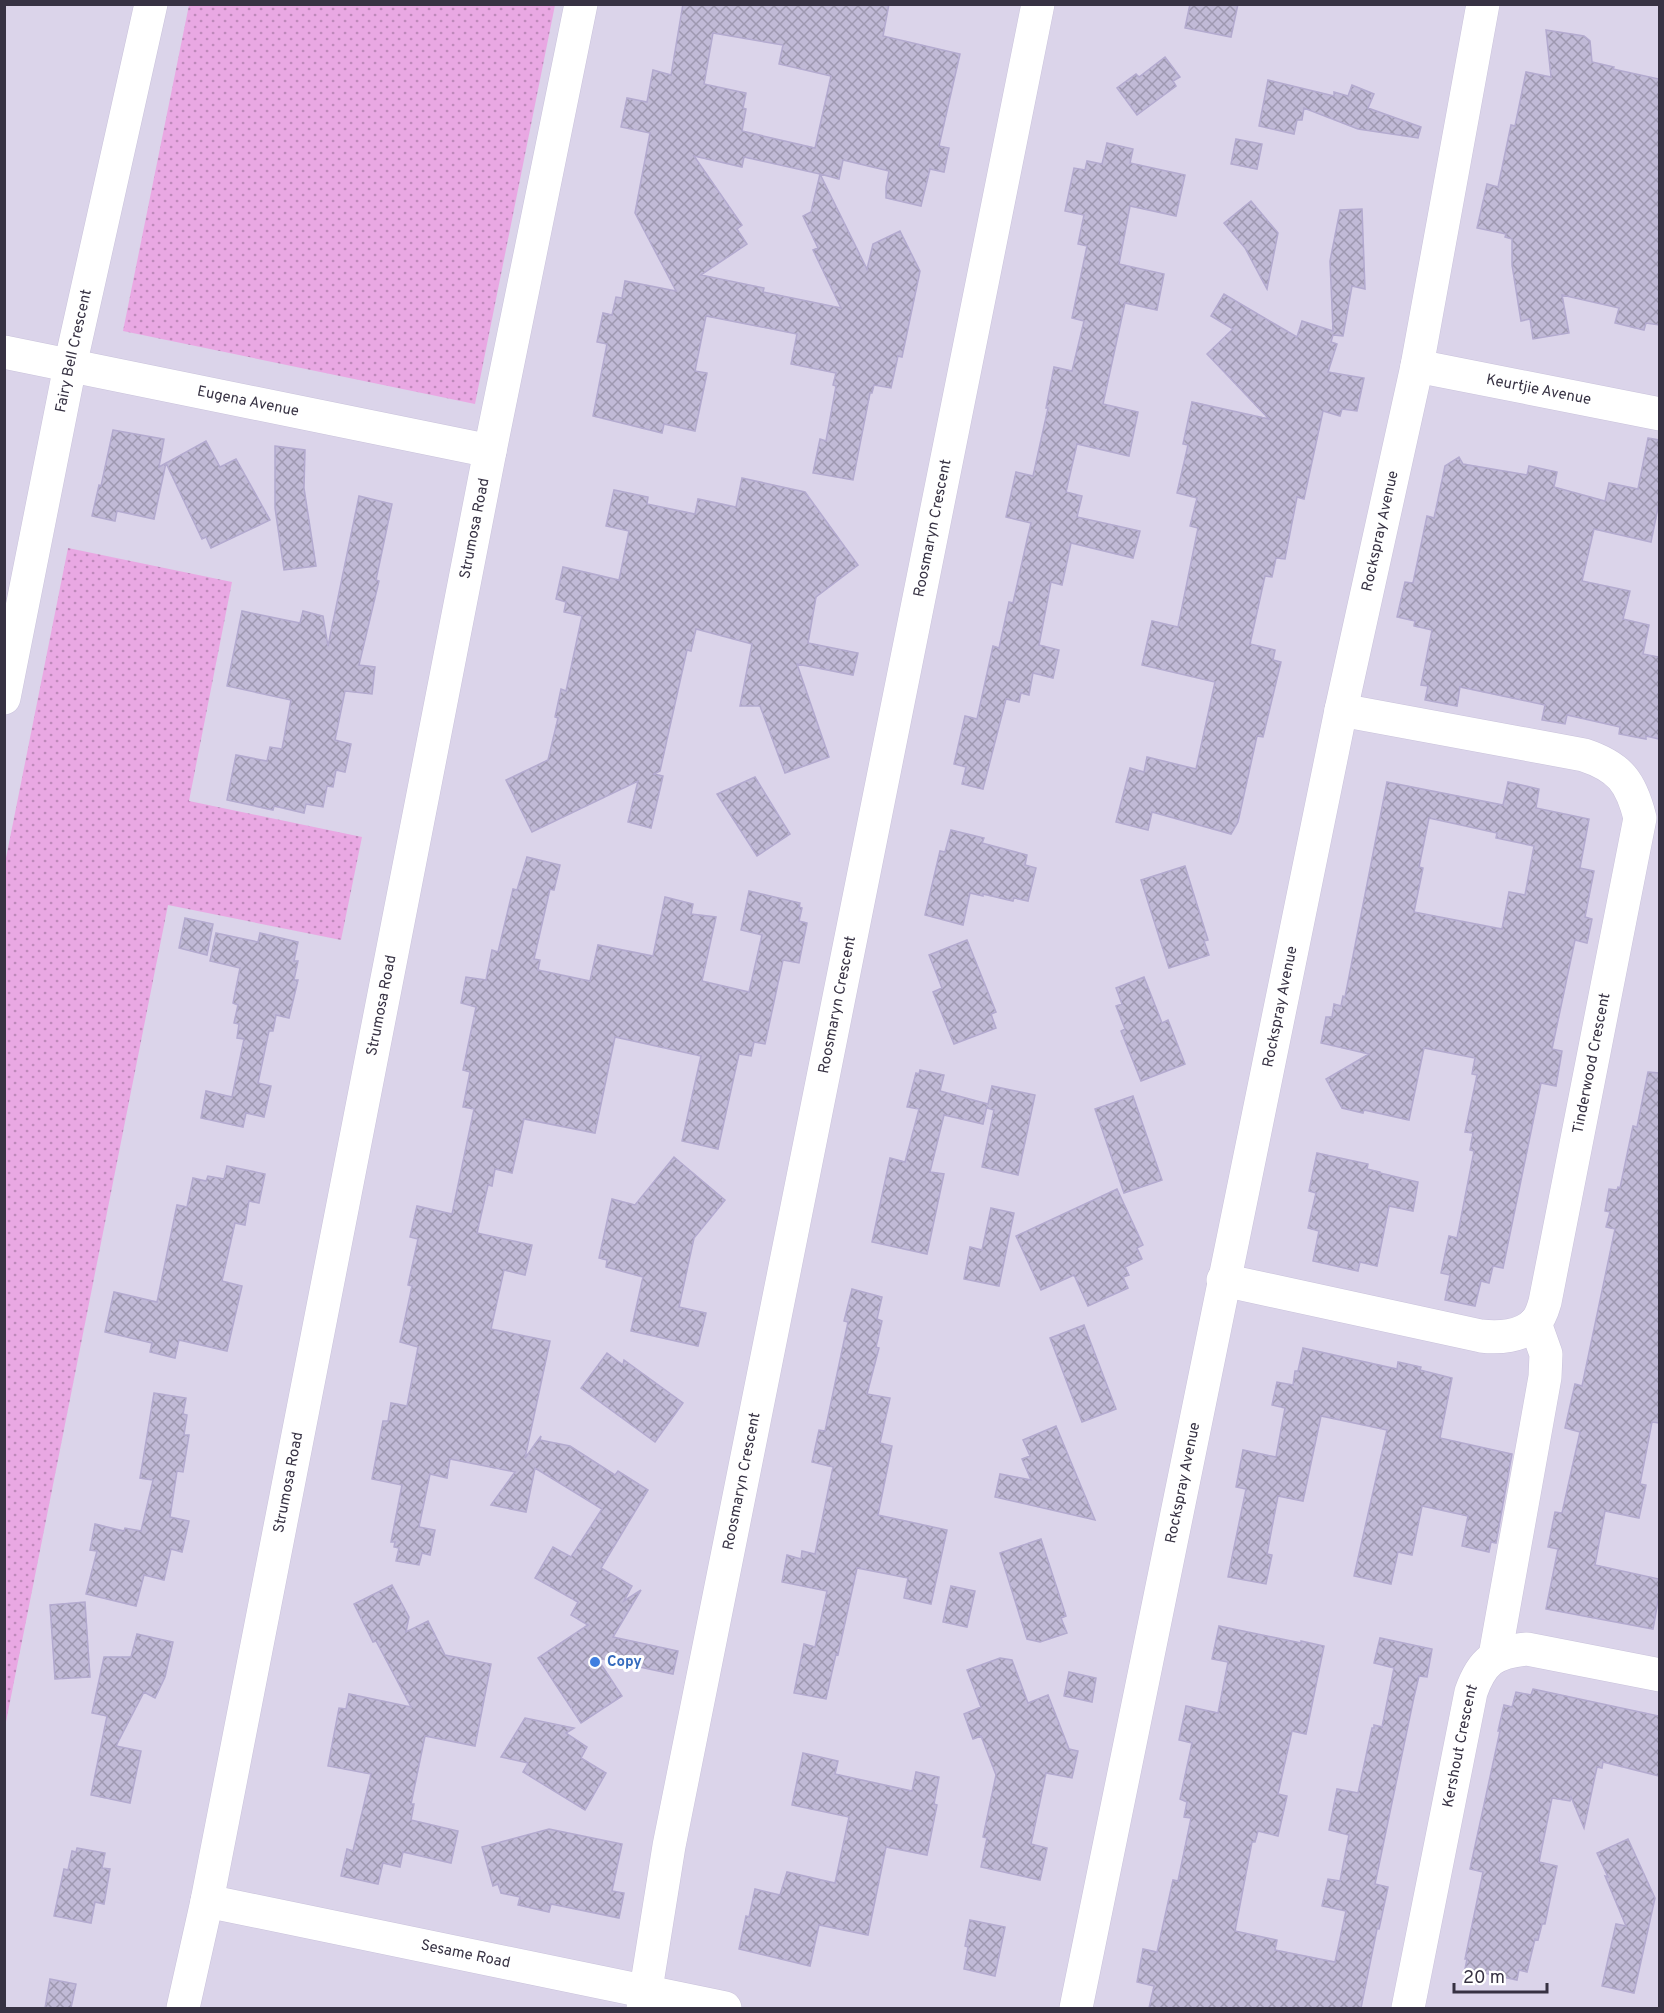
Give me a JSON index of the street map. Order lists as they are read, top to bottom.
{
  "streets": {
    "street": [
      "Fairy Bell Crescent",
      "Keurtjie Avenue",
      "Eugena Avenue",
      "Roosmaryn Crescent",
      "Strumosa Road",
      "Rockspray Avenue",
      "Tinderwood Crescent",
      "Kershout Crescent",
      "Sesame Road"
    ]
  },
  "crossings": [
    ["Fairy Bell Crescent", "Eugena Avenue"],
    ["Keurtjie Avenue", "Rockspray Avenue"],
    ["Eugena Avenue", "Strumosa Road"],
    ["Roosmaryn Crescent", "Sesame Road"],
    ["Strumosa Road", "Sesame Road"],
    ["Rockspray Avenue", "Tinderwood Crescent"]
  ],
  "places": ["Copy"],
  "scale_bar": "20 m"
}
